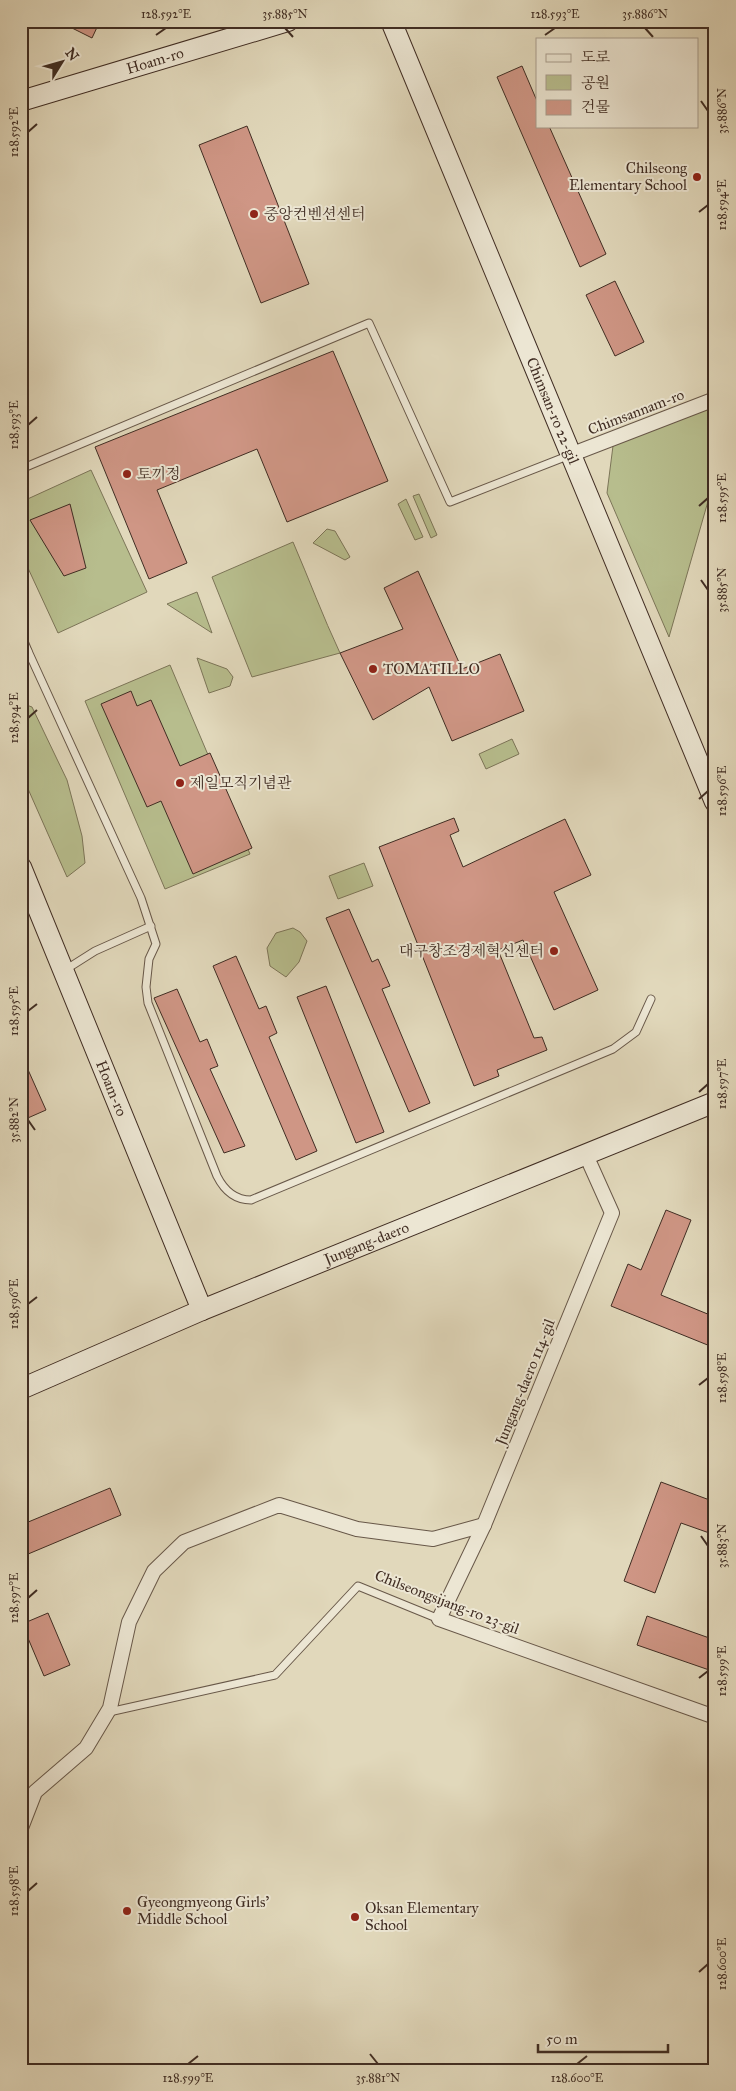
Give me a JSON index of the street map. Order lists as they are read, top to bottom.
{
  "streets": {
    "main road": ["Hoam-ro", "Chimsan-ro 22-gil", "Jungang-daero"],
    "street": ["Chimsannam-ro", "Jungang-daero 114-gil", "Chilseongsijang-ro 23-gil"]
  },
  "crossings": [
    ["Hoam-ro", "Jungang-daero"],
    ["Chimsan-ro 22-gil", "Chimsannam-ro"],
    ["Jungang-daero", "Jungang-daero 114-gil"],
    ["Jungang-daero 114-gil", "Chilseongsijang-ro 23-gil"]
  ],
  "places": [
    "Chilseong Elementary School",
    "중앙컨벤션센터",
    "토끼정",
    "TOMATILLO",
    "제일모직기념관",
    "대구창조경제혁신센터",
    "Gyeongmyeong Girls' Middle School",
    "Oksan Elementary School"
  ],
  "legend": ["도로", "공원", "건물"],
  "scale_bar": "50 m",
  "north": "top right",
  "coordinates": [
    "128.592°E",
    "35.885°N",
    "128.593°E",
    "35.886°N",
    "128.594°E",
    "128.595°E",
    "128.596°E",
    "128.597°E",
    "35.882°N",
    "128.598°E",
    "35.883°N",
    "128.599°E",
    "128.600°E",
    "35.881°N"
  ]
}
